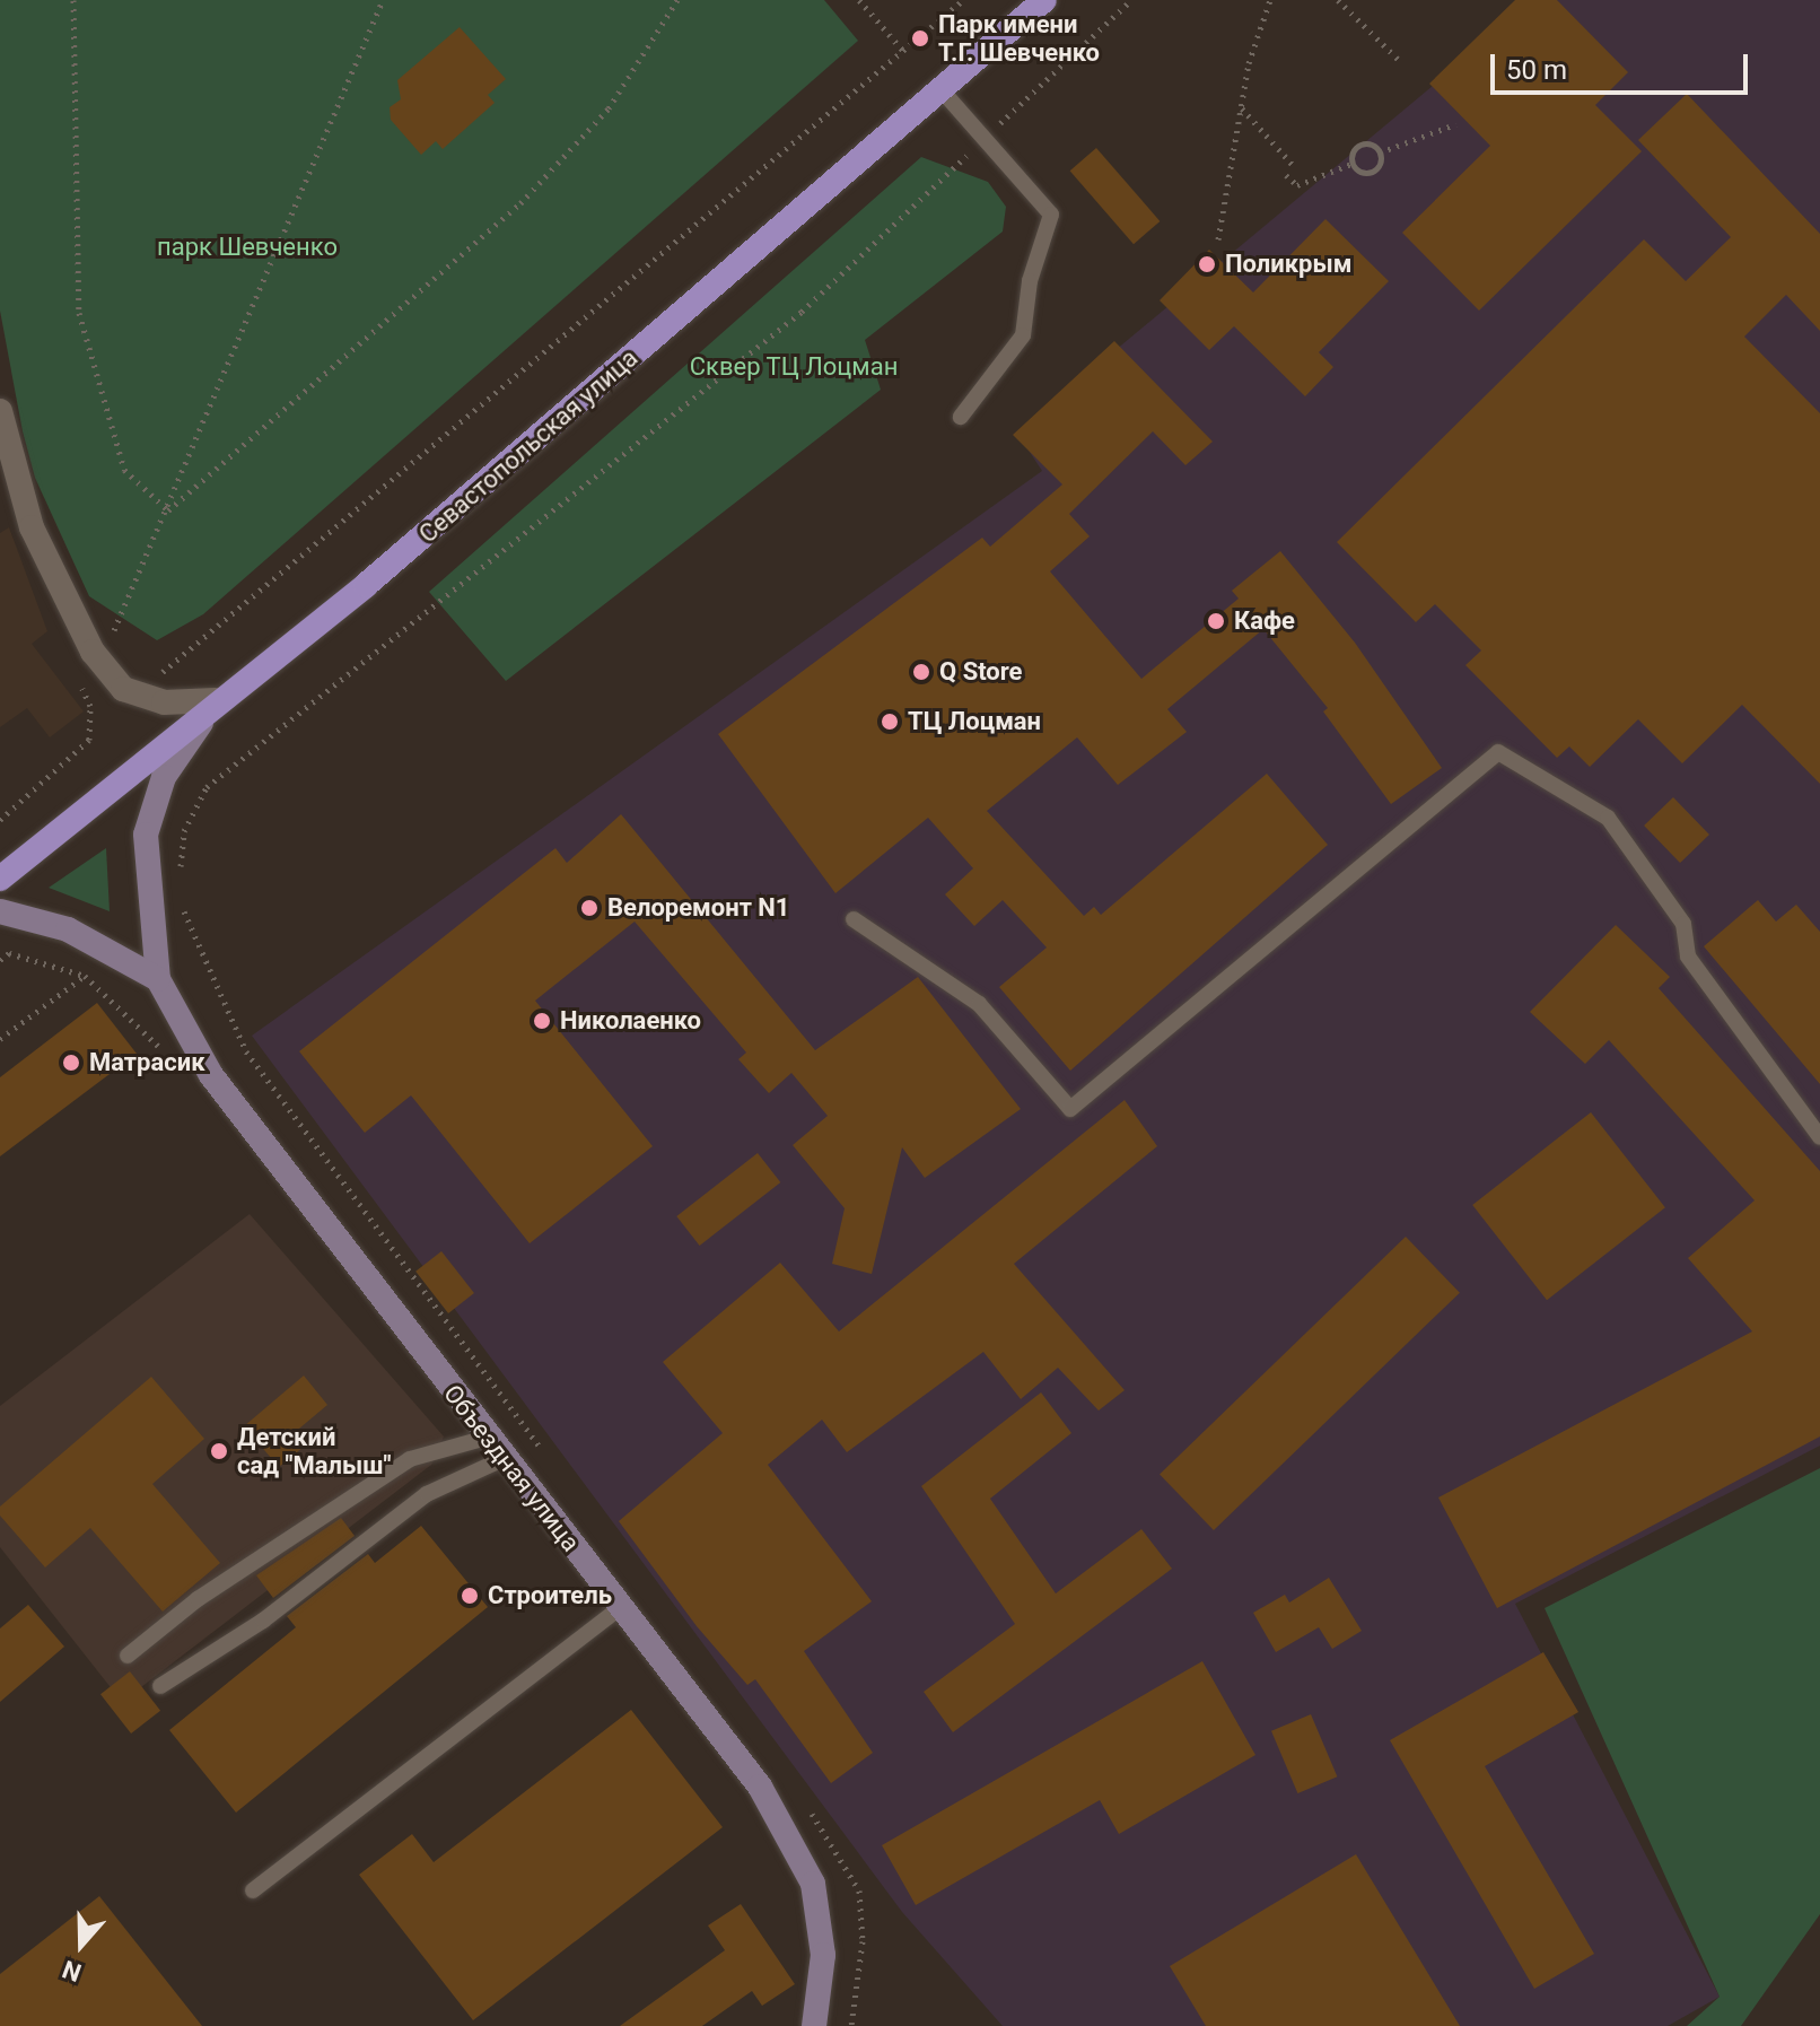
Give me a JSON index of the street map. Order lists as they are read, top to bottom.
{
  "streets": {
    "main road": ["Севастопольская улица", "Объездная улица"]
  },
  "crossings": [
    ["Севастопольская улица", "Объездная улица"]
  ],
  "parks": ["парк Шевченко", "Сквер ТЦ Лоцман"],
  "places": [
    "Парк имени Т.Г. Шевченко",
    "Поликрым",
    "Кафе",
    "Q Store",
    "ТЦ Лоцман",
    "Велоремонт N1",
    "Николаенко",
    "Матрасик",
    "Детский сад \"Малыш\"",
    "Строитель"
  ],
  "scale_bar": "50 m",
  "north": "bottom"
}
